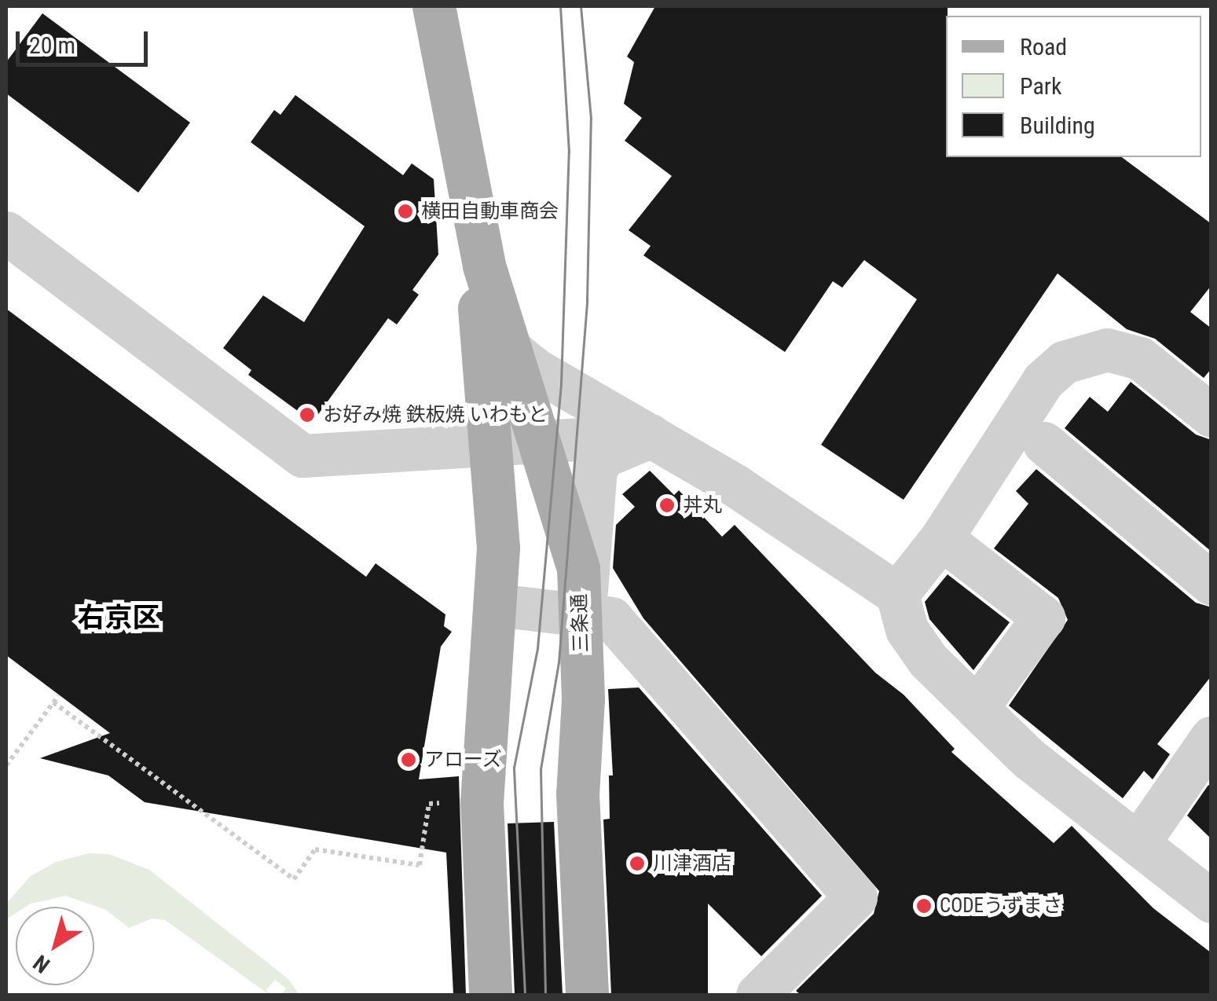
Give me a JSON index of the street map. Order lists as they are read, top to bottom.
{
  "streets": {
    "main road": ["三条通"]
  },
  "districts": ["右京区"],
  "places": [
    "横田自動車商会",
    "お好み焼 鉄板焼 いわもと",
    "丼丸",
    "アローズ",
    "川津酒店",
    "CODEうずまさ"
  ],
  "legend": ["Road", "Park", "Building"],
  "scale_bar": "20 m",
  "north": "bottom left"
}
